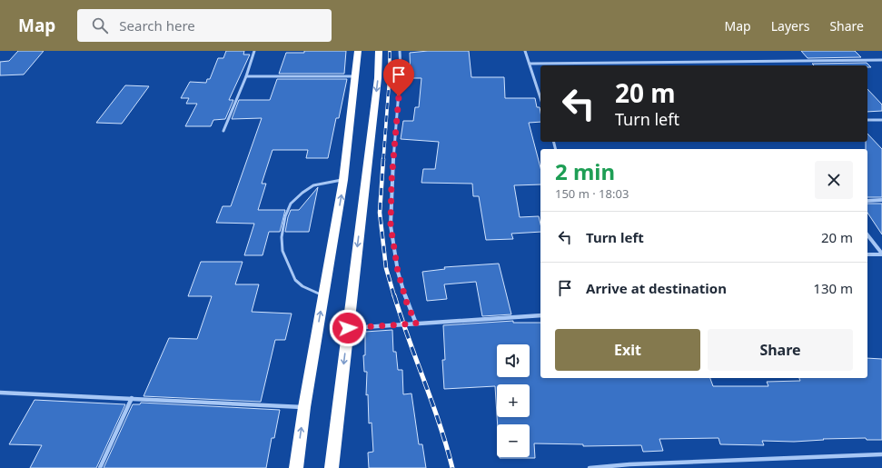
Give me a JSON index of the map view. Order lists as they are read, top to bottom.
{
  "page": {
    "header": "Map",
    "search": "Search here",
    "nav": ["Map", "Layers", "Share"],
    "turn": ["20 m", "Turn left"],
    "heading": ["2 min", "150 m · 18:03"],
    "list": [
      {
        "name": "Turn left",
        "value": "20 m"
      },
      {
        "name": "Arrive at destination",
        "value": "130 m"
      }
    ],
    "buttons": ["Exit", "Share"],
    "map_buttons": ["+", "−"]
  }
}
